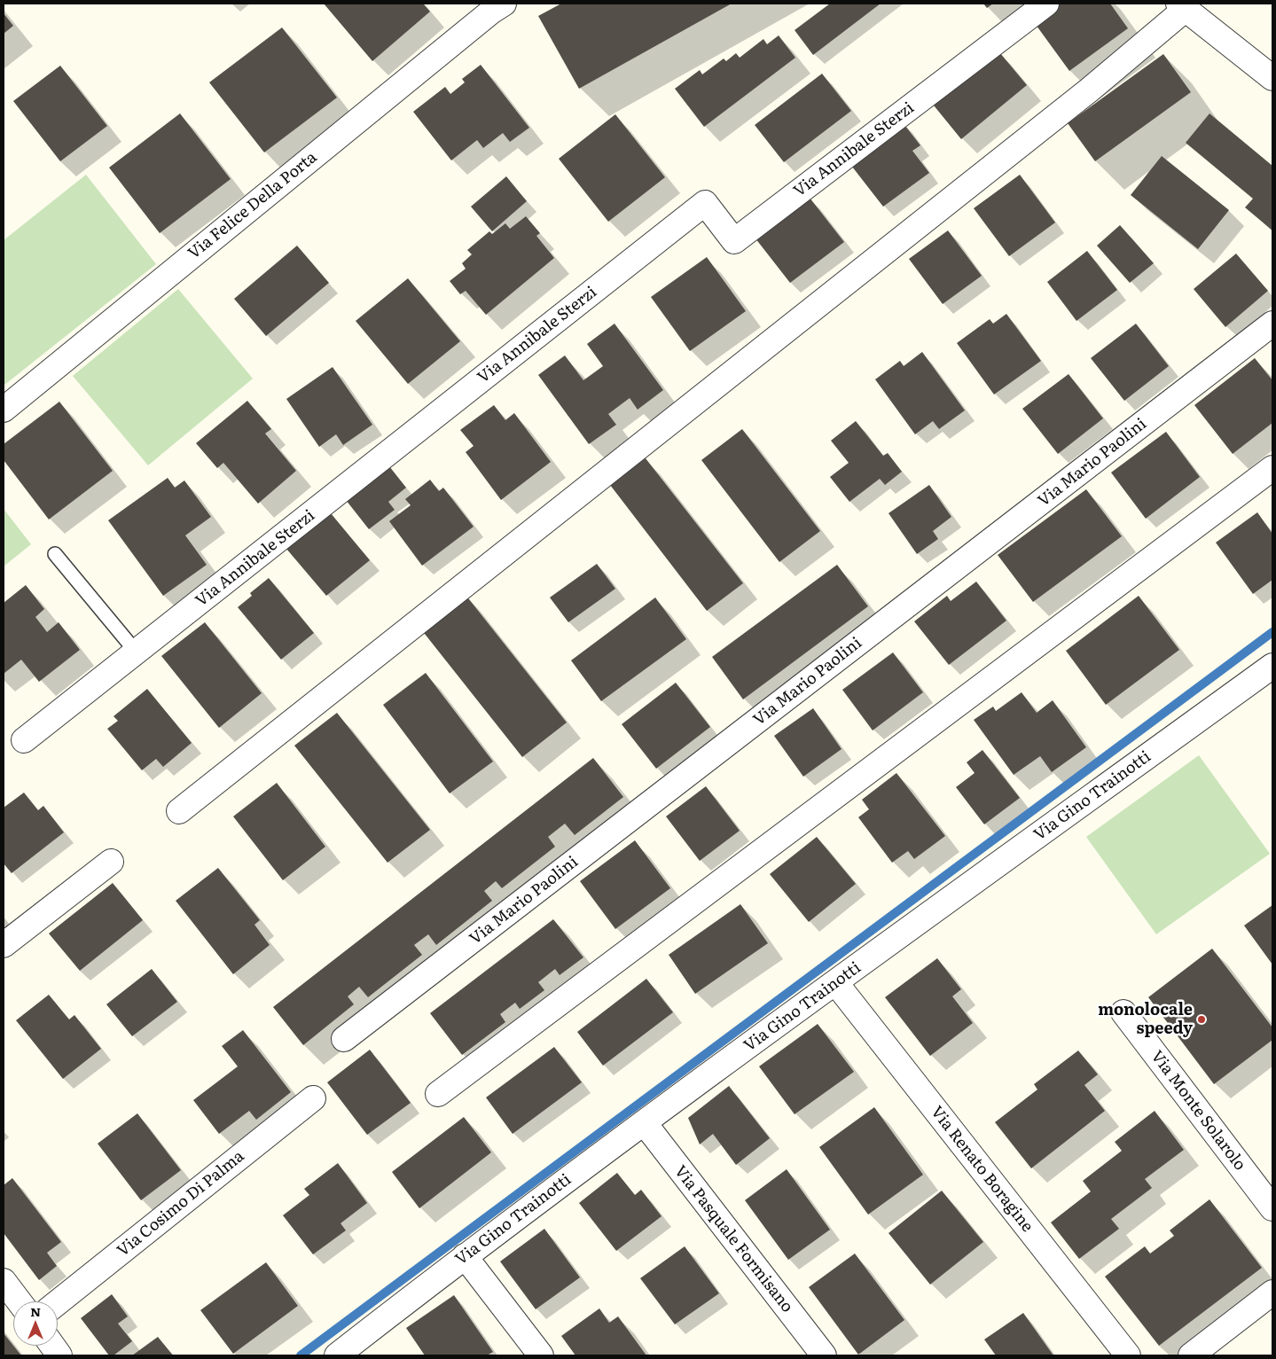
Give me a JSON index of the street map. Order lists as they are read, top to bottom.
{
  "streets": {
    "street": [
      "Via Annibale Sterzi",
      "Via Felice Della Porta",
      "Via Mario Paolini",
      "Via Gino Trainotti",
      "Via Monte Solarolo",
      "Via Renato Boragine",
      "Via Cosimo Di Palma",
      "Via Pasquale Formisano"
    ]
  },
  "crossings": [
    ["Via Gino Trainotti", "Via Renato Boragine"],
    ["Via Gino Trainotti", "Via Pasquale Formisano"]
  ],
  "places": ["monolocale speedy"],
  "north": "top"
}
